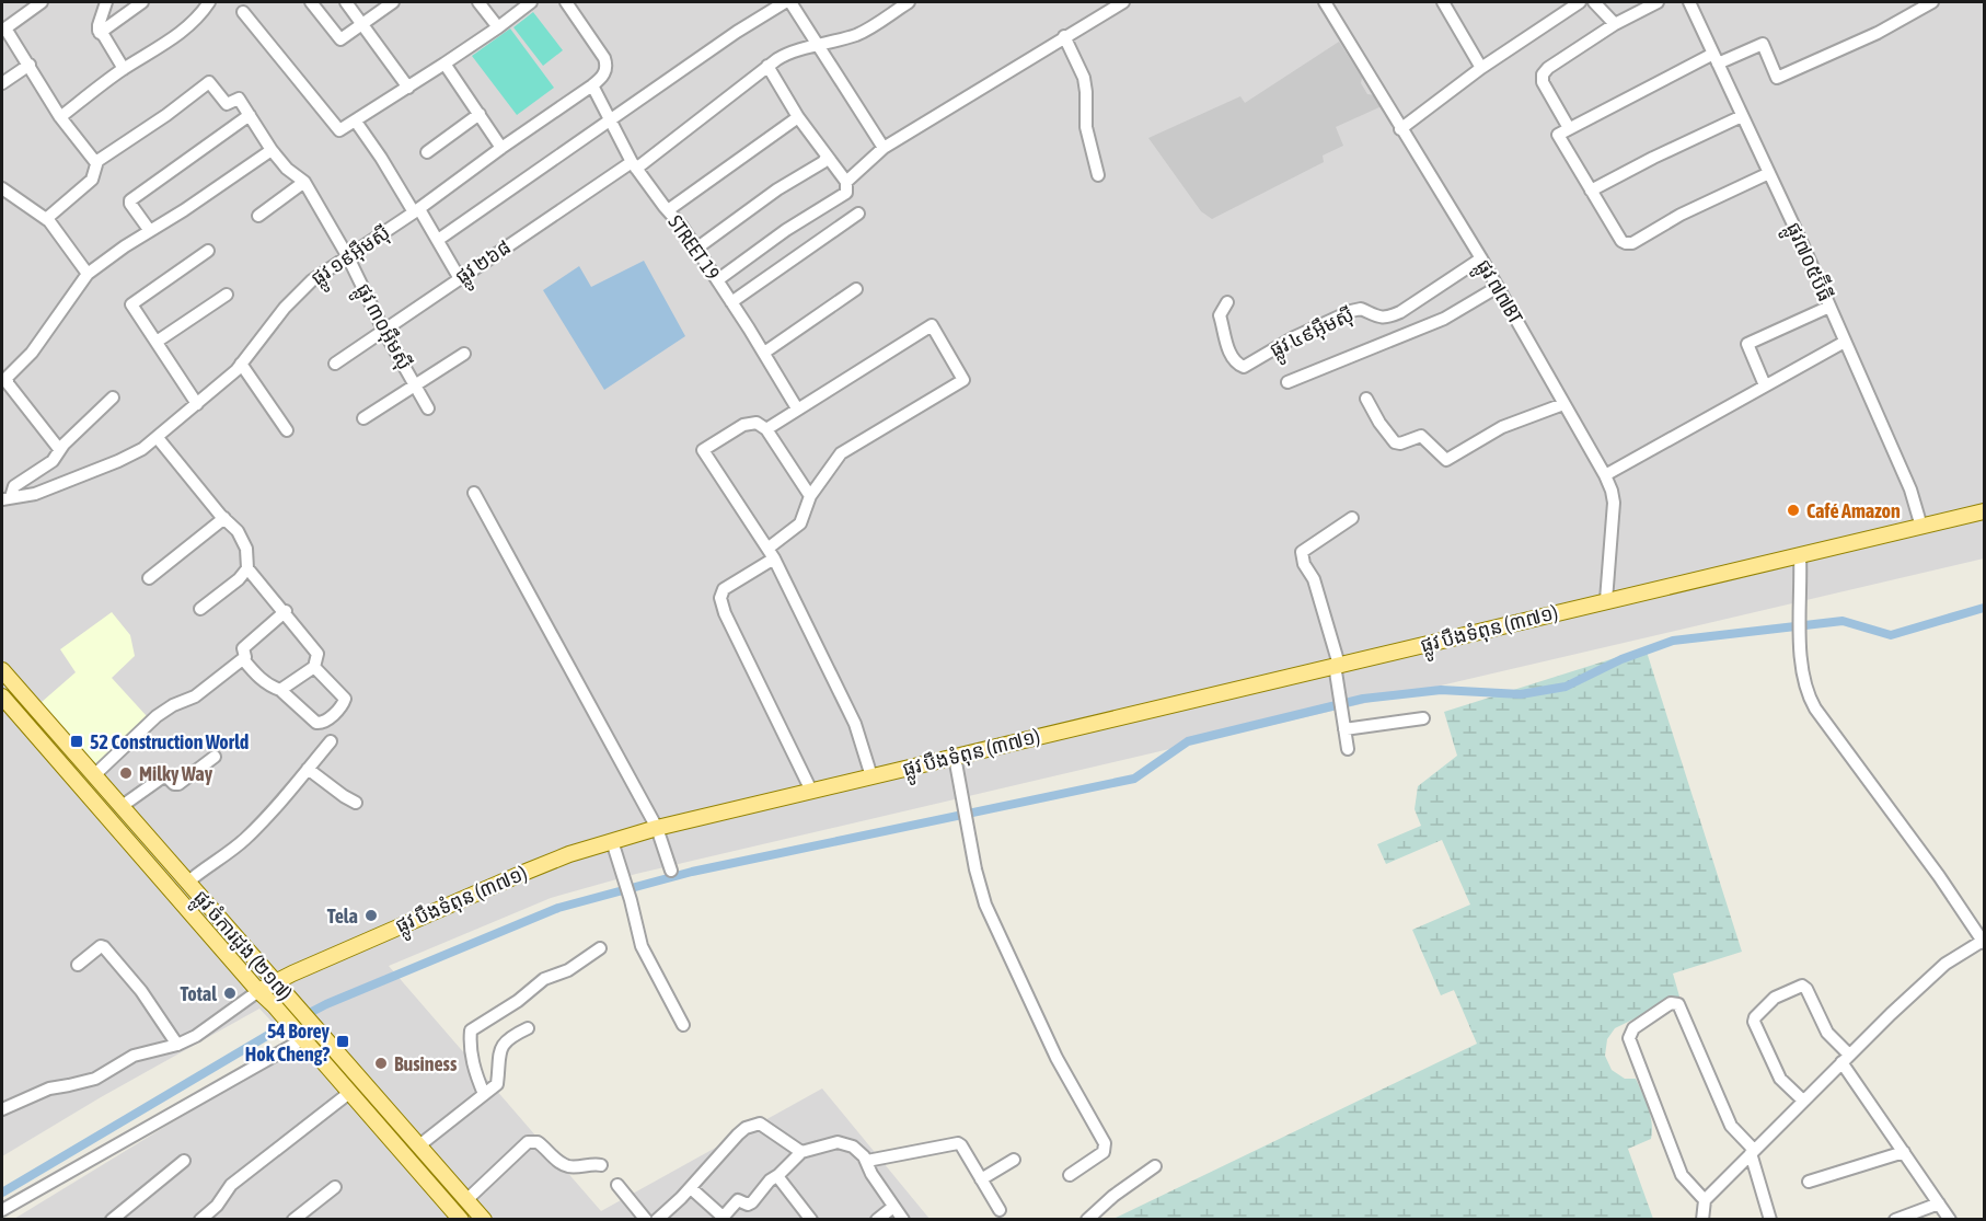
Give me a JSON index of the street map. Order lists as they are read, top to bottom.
{
  "streets": {
    "main road": ["ផ្លូវ បឹងទំពុន (៣៧១)", "ផ្លូវ ចំការដូង (២១៧)"],
    "street": [
      "STREET 19",
      "ផ្លូវ ១៩អ៊ឹមស៊ី",
      "ផ្លូវ ២៦៨",
      "ផ្លូវ៧០៥ប៊ីធី",
      "ផ្លូវ ៧៧BT",
      "ផ្លូវ ៣០អ៊ឹមស៊ី",
      "ផ្លូវ ៤៩អ៊ឹមស៊ី"
    ]
  },
  "crossings": [
    ["STREET 19", "ផ្លូវ ១៩អ៊ឹមស៊ី"],
    ["STREET 19", "ផ្លូវ ២៦៨"],
    ["ផ្លូវ ១៩អ៊ឹមស៊ី", "ផ្លូវ ៣០អ៊ឹមស៊ី"],
    ["ផ្លូវ ២៦៨", "ផ្លូវ ៣០អ៊ឹមស៊ី"],
    ["ផ្លូវ៧០៥ប៊ីធី", "ផ្លូវ បឹងទំពុន (៣៧១)"],
    ["ផ្លូវ ៧៧BT", "ផ្លូវ ៤៩អ៊ឹមស៊ី"],
    ["ផ្លូវ ៧៧BT", "ផ្លូវ បឹងទំពុន (៣៧១)"],
    ["ផ្លូវ បឹងទំពុន (៣៧១)", "ផ្លូវ ចំការដូង (២១៧)"]
  ],
  "places": {
    "other": [
      "Café Amazon",
      "Milky Way",
      "Tela",
      "Total",
      "Business"
    ],
    "transit": ["52 Construction World", "54 Borey Hok Cheng?"]
  }
}
